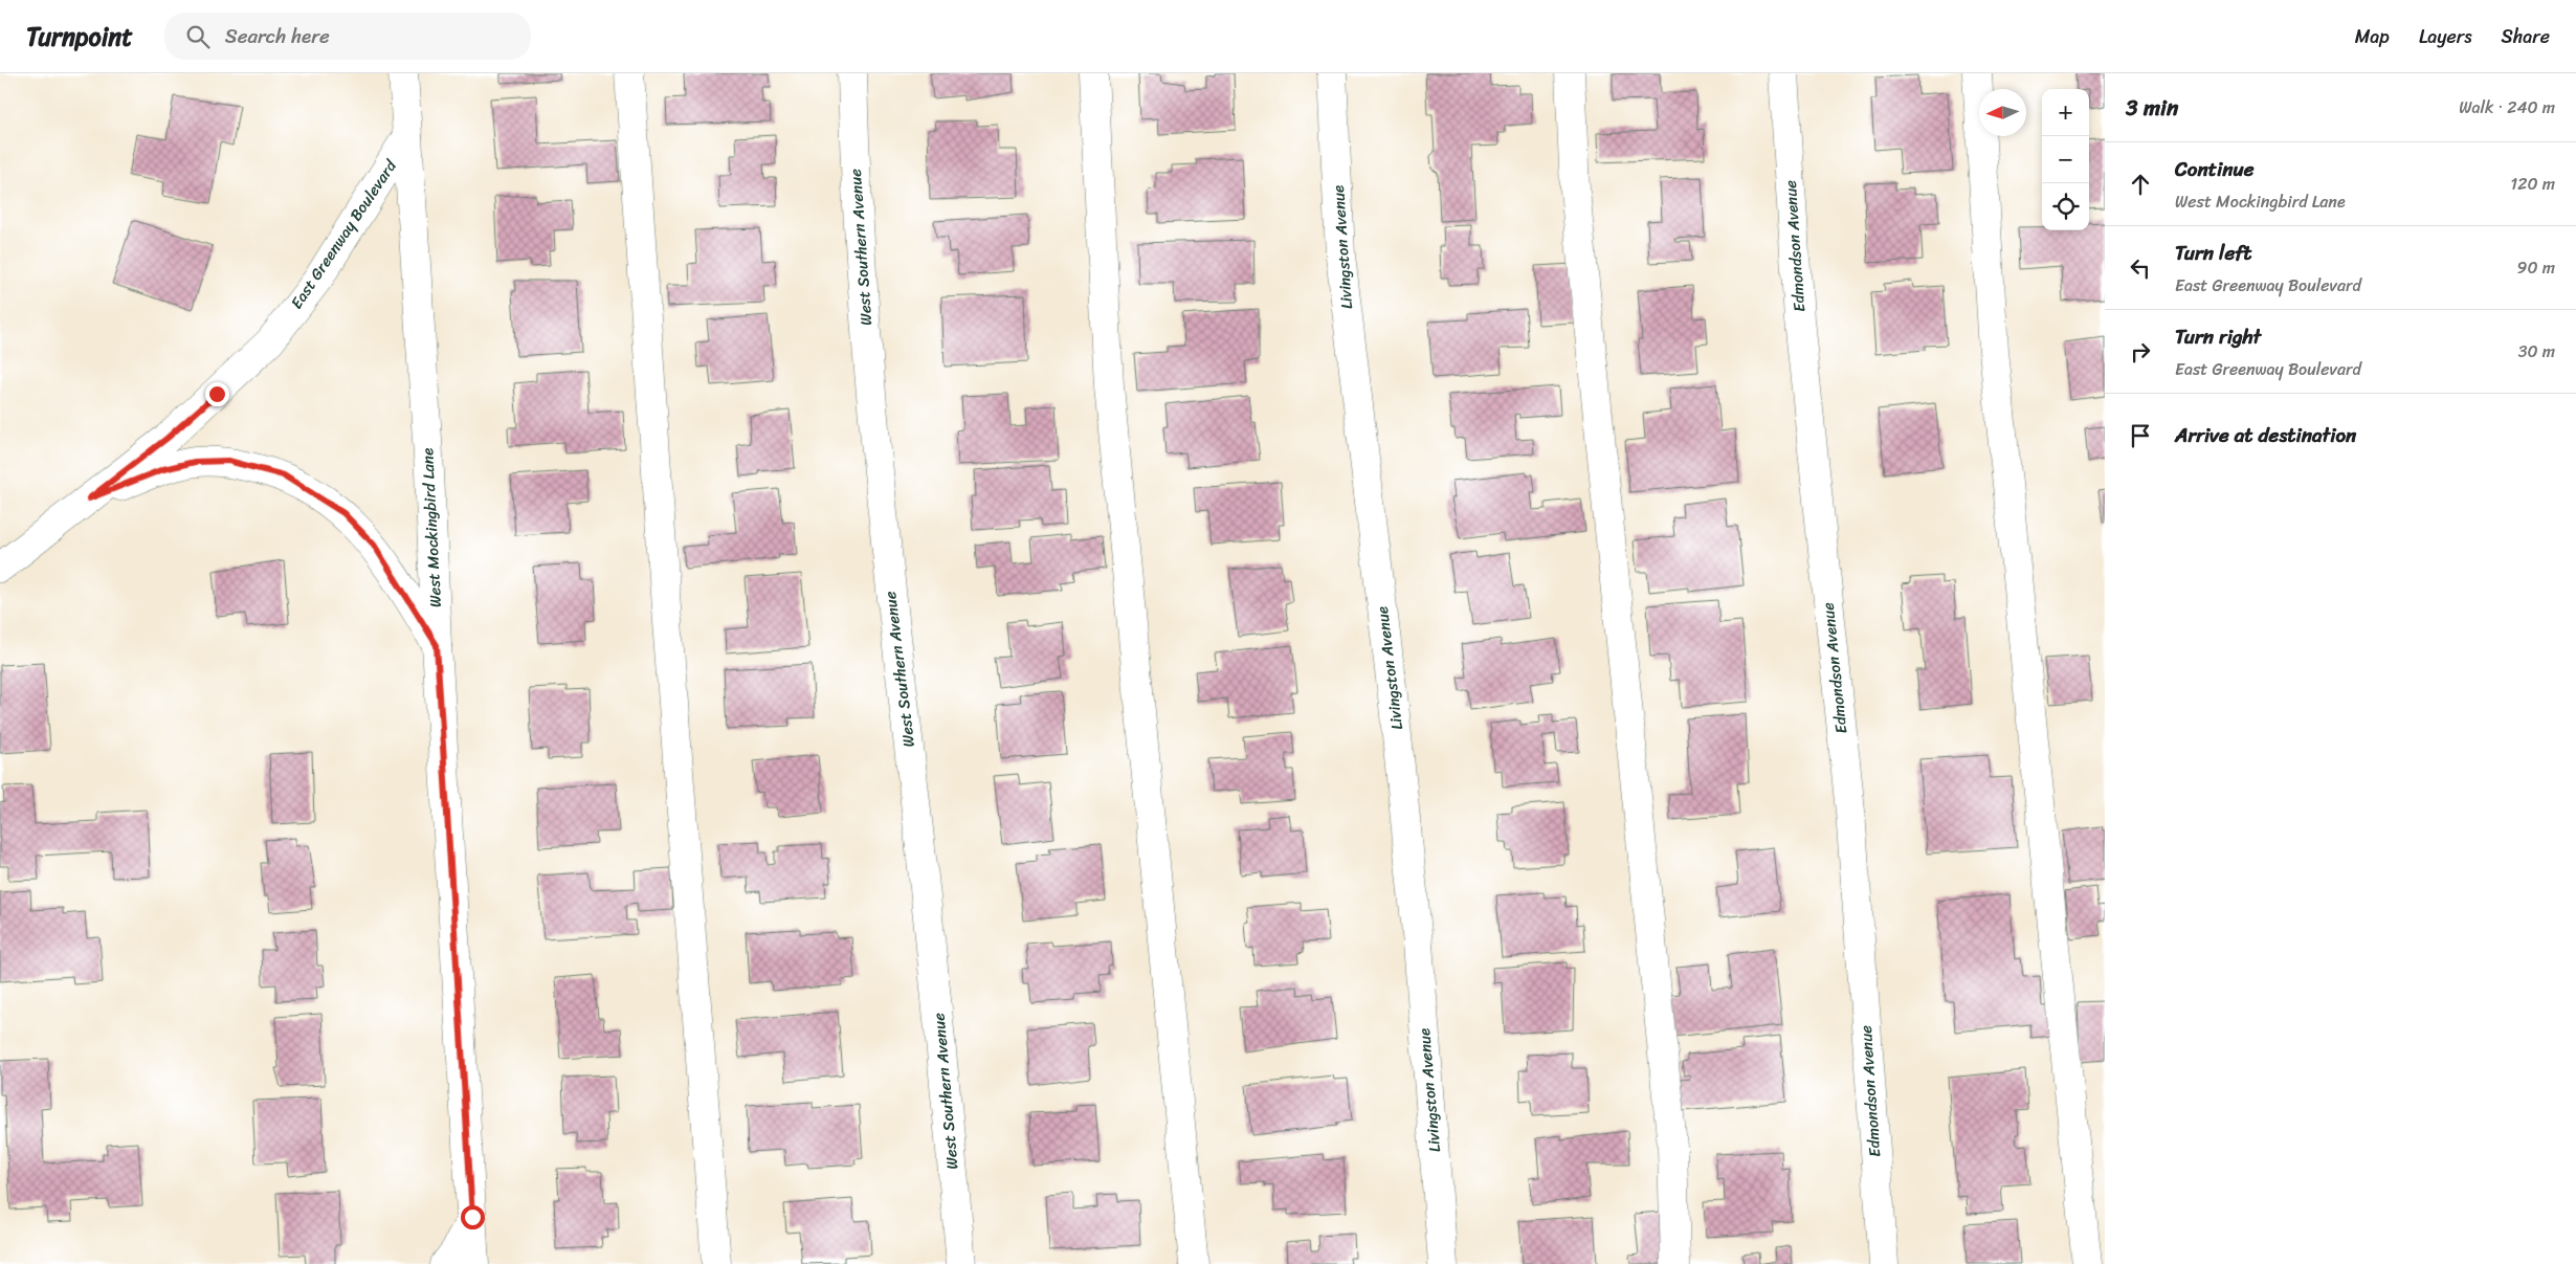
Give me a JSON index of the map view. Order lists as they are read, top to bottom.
{
  "streets": {
    "street": [
      "East Greenway Boulevard",
      "Edmondson Avenue",
      "West Southern Avenue",
      "Livingston Avenue",
      "West Mockingbird Lane"
    ]
  },
  "crossings": [
    ["East Greenway Boulevard", "West Mockingbird Lane"]
  ],
  "north": "left",
  "page": {
    "header": "Turnpoint",
    "search": "Search here",
    "nav": ["Map", "Layers", "Share"],
    "heading": ["3 min", "Walk · 240 m"],
    "map_buttons": ["+", "−"],
    "list": [
      ["Continue", "West Mockingbird Lane", "120 m"],
      ["Turn left", "East Greenway Boulevard", "90 m"],
      ["Turn right", "East Greenway Boulevard", "30 m"],
      "Arrive at destination"
    ]
  }
}
